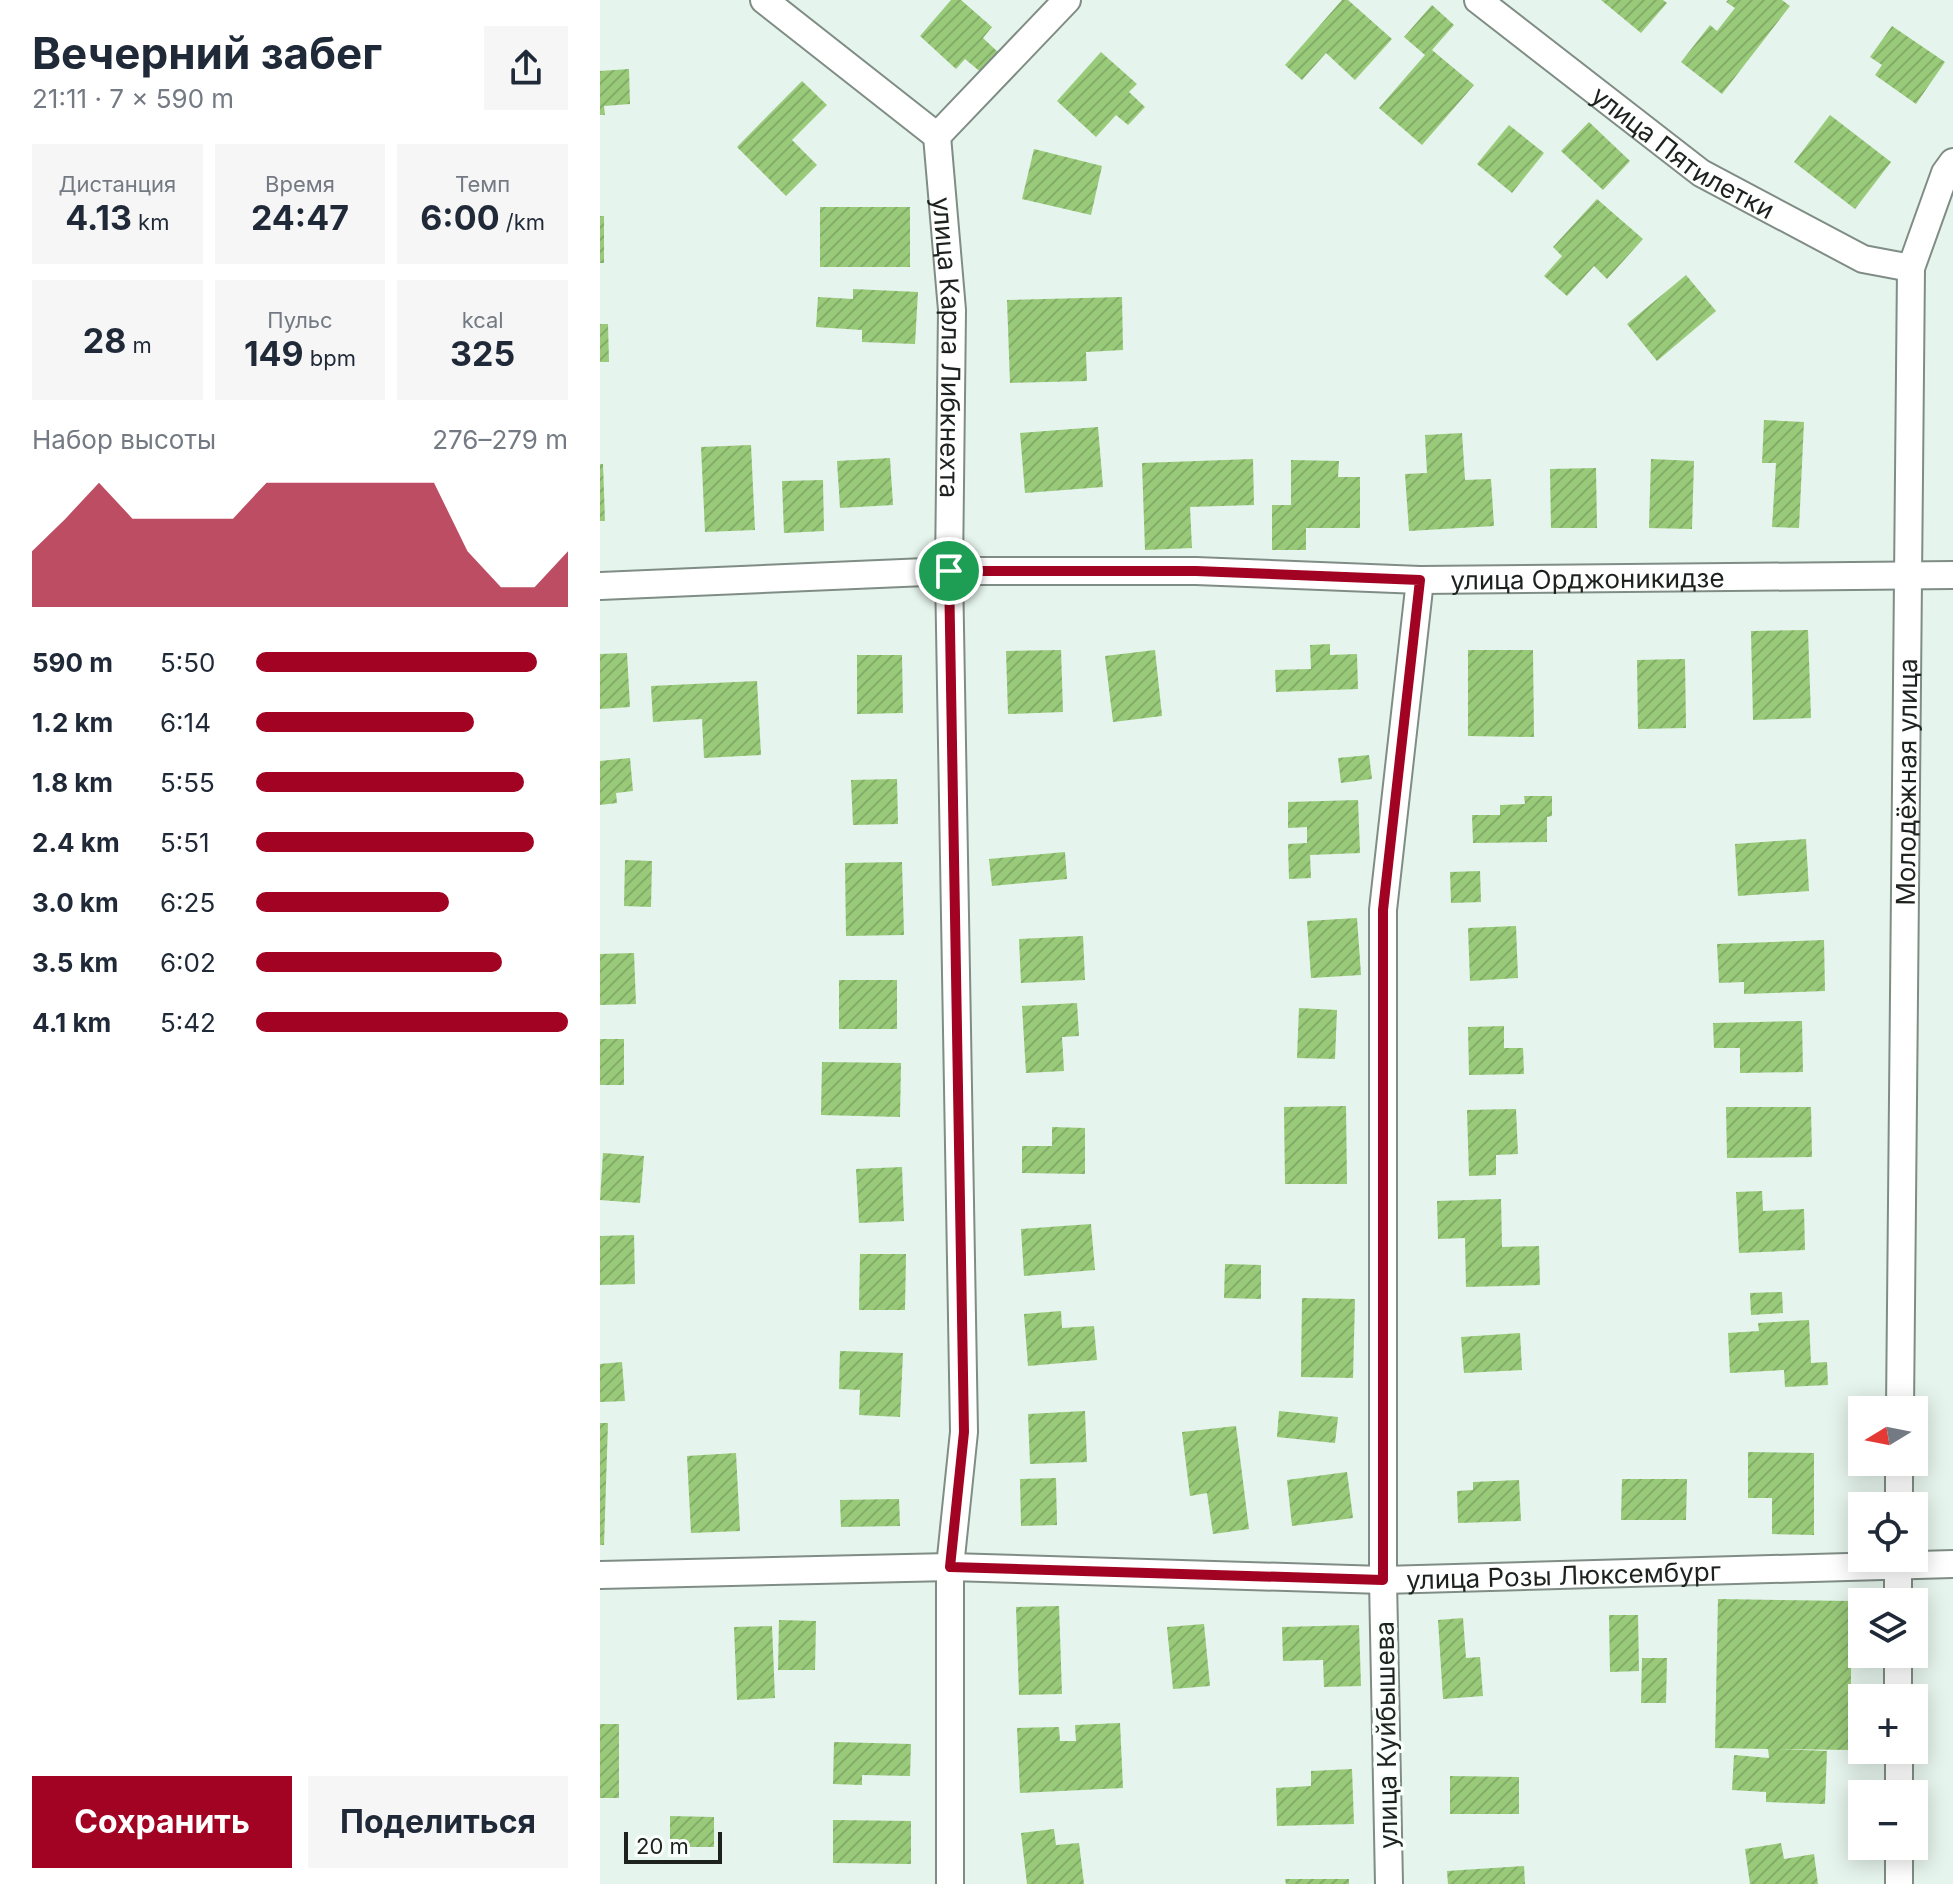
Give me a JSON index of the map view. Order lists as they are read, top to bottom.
{
  "streets": {
    "street": [
      "улица Пятилетки",
      "улица Карла Либкнехта",
      "улица Орджоникидзе",
      "Молодёжная улица",
      "улица Розы Люксембург",
      "улица Куйбышева"
    ]
  },
  "crossings": [
    ["улица Пятилетки", "Молодёжная улица"],
    ["улица Карла Либкнехта", "улица Орджоникидзе"],
    ["улица Карла Либкнехта", "улица Розы Люксембург"],
    ["улица Орджоникидзе", "Молодёжная улица"],
    ["улица Орджоникидзе", "улица Куйбышева"],
    ["улица Розы Люксембург", "улица Куйбышева"]
  ],
  "scale_bar": "20 m",
  "north": "left",
  "page": {
    "heading": ["Вечерний забег", "21:11 · 7 × 590 m"],
    "stats": [
      ["Дистанция", "4.13 km"],
      ["Время", "24:47"],
      ["Темп", "6:00 /km"],
      ["28 m"],
      ["Пульс", "149 bpm"],
      ["kcal", "325"]
    ],
    "chart": ["Набор высоты", "276–279 m"],
    "list": [
      {
        "name": "590 m",
        "note": "5:50"
      },
      {
        "name": "1.2 km",
        "note": "6:14"
      },
      {
        "name": "1.8 km",
        "note": "5:55"
      },
      {
        "name": "2.4 km",
        "note": "5:51"
      },
      {
        "name": "3.0 km",
        "note": "6:25"
      },
      {
        "name": "3.5 km",
        "note": "6:02"
      },
      {
        "name": "4.1 km",
        "note": "5:42"
      }
    ],
    "map_buttons": ["+", "−"],
    "buttons": ["Сохранить", "Поделиться"],
    "scale": "20 m"
  }
}
